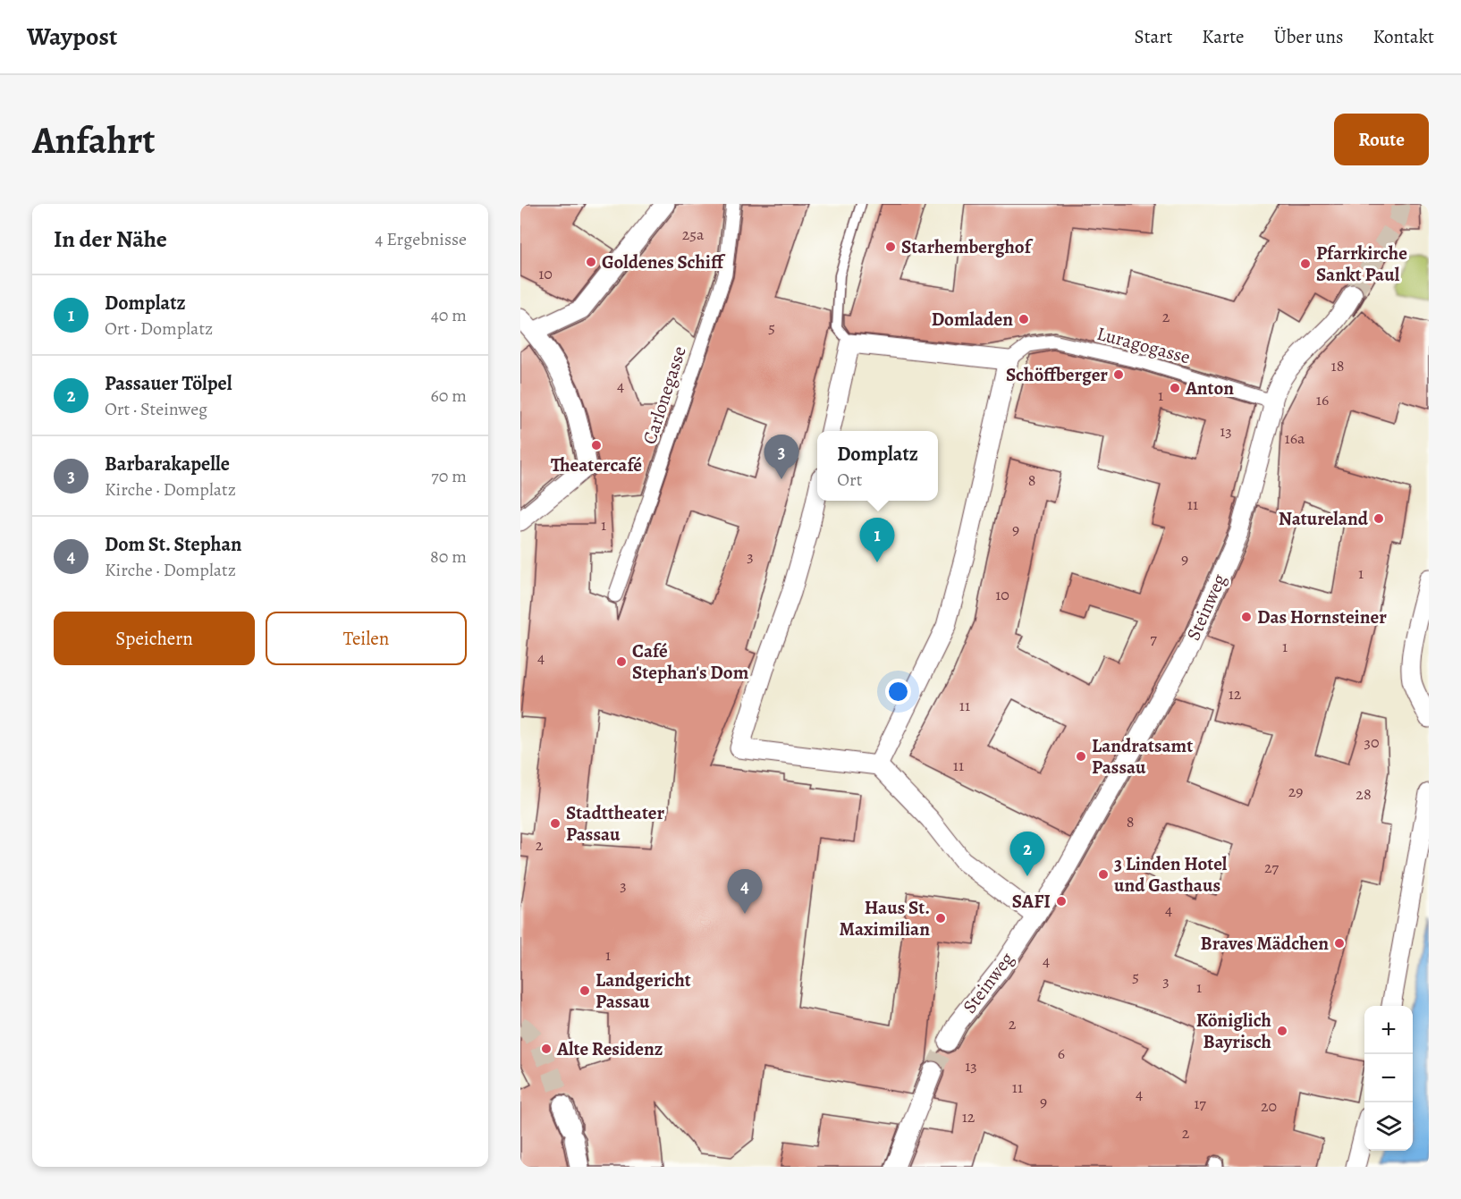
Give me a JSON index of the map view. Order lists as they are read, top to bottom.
{
  "streets": {
    "street": ["Luragogasse", "Carlonegasse", "Steinweg"]
  },
  "crossings": [
    ["Luragogasse", "Steinweg"]
  ],
  "places": [
    "Starhemberghof",
    "Goldenes Schiff",
    "Pfarrkirche Sankt Paul",
    "Domladen",
    "Schöffberger",
    "Anton",
    "Theatercafé",
    "Natureland",
    "Das Hornsteiner",
    "Café Stephan's Dom",
    "Landratsamt Passau",
    "Stadttheater Passau",
    "3 Linden Hotel und Gasthaus",
    "SAFI",
    "Haus St. Maximilian",
    "Braves Mädchen",
    "Landgericht Passau",
    "Königlich Bayrisch",
    "Alte Residenz"
  ],
  "house_numbers": [
    "25a",
    "10",
    "2",
    "5",
    "18",
    "4",
    "1",
    "16",
    "13",
    "16a",
    "8",
    "11",
    "1",
    "9",
    "3",
    "9",
    "1",
    "10",
    "7",
    "1",
    "4",
    "12",
    "11",
    "30",
    "11",
    "29",
    "28",
    "8",
    "2",
    "27",
    "3",
    "4",
    "1",
    "4",
    "5",
    "3",
    "1",
    "2",
    "6",
    "13",
    "11",
    "4",
    "9",
    "17",
    "20",
    "12",
    "2"
  ],
  "page": {
    "header": "Waypost",
    "nav": [
      "Start",
      "Karte",
      "Über uns",
      "Kontakt"
    ],
    "buttons": [
      "Route",
      ["Speichern", "Teilen"]
    ],
    "title": "Anfahrt",
    "heading": ["In der Nähe", "4 Ergebnisse"],
    "list": [
      {
        "mark": "1",
        "name": "Domplatz",
        "note": "Ort · Domplatz",
        "value": "40 m"
      },
      {
        "mark": "2",
        "name": "Passauer Tölpel",
        "note": "Ort · Steinweg",
        "value": "60 m"
      },
      {
        "mark": "3",
        "name": "Barbarakapelle",
        "note": "Kirche · Domplatz",
        "value": "70 m"
      },
      {
        "mark": "4",
        "name": "Dom St. Stephan",
        "note": "Kirche · Domplatz",
        "value": "80 m"
      }
    ],
    "popup": ["Domplatz", "Ort"],
    "pins": [
      "3",
      "1",
      "2",
      "4"
    ],
    "map_buttons": ["+", "−"]
  }
}
